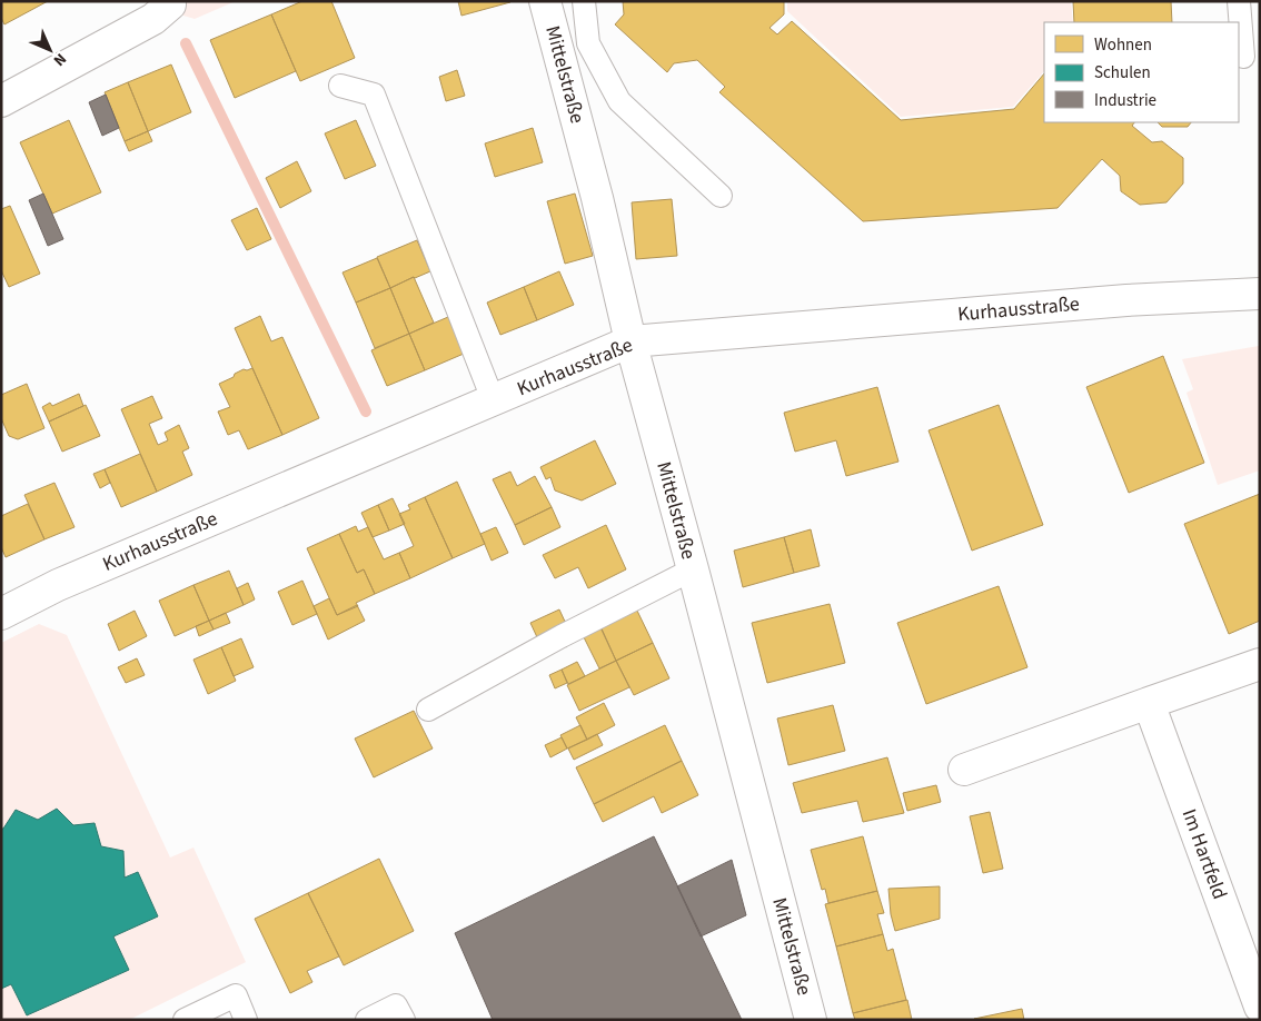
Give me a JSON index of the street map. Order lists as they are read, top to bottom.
{
  "streets": {
    "street": ["Mittelstraße", "Kurhausstraße", "Im Hartfeld"]
  },
  "crossings": [
    ["Mittelstraße", "Kurhausstraße"]
  ],
  "legend": ["Wohnen", "Schulen", "Industrie"],
  "north": "bottom right"
}
